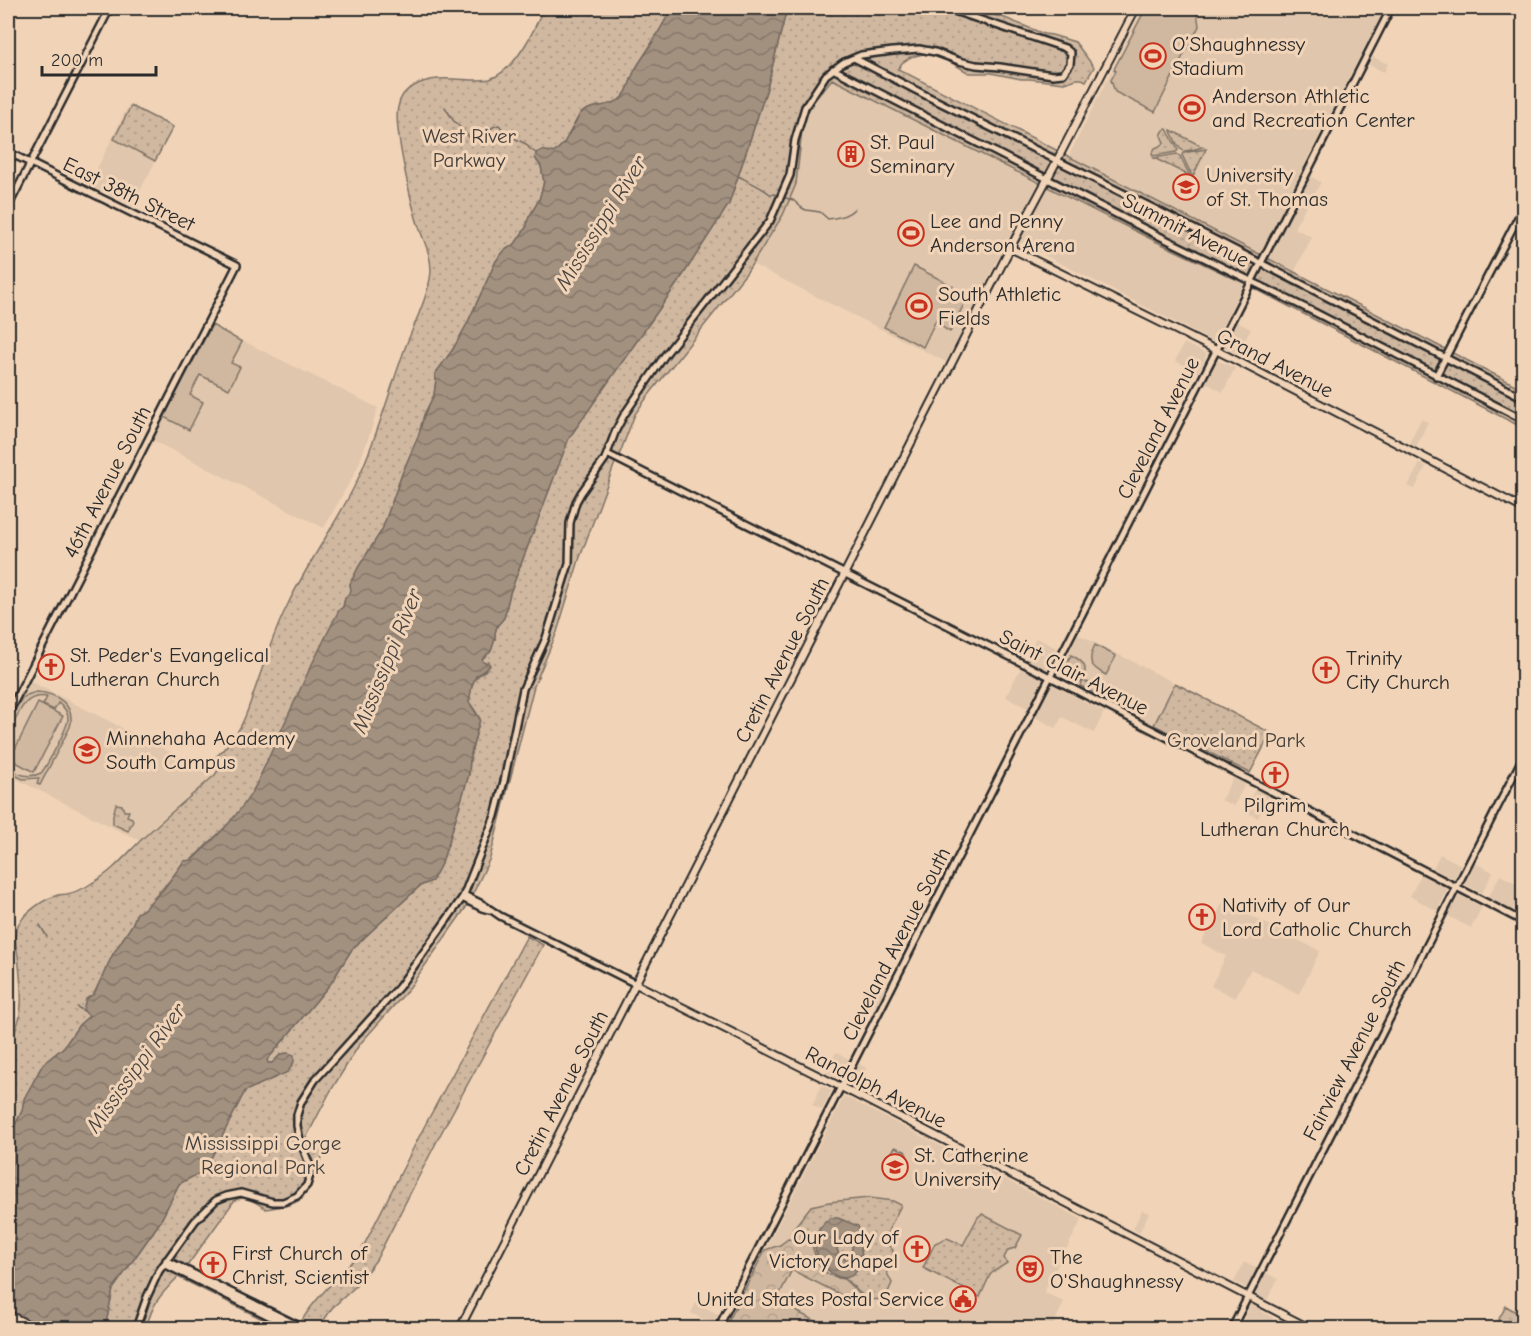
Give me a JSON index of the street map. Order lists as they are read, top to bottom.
{
  "streets": {
    "main road": ["Grand Avenue", "Cretin Avenue South", "Randolph Avenue"],
    "street": [
      "East 38th Street",
      "Summit Avenue",
      "Cleveland Avenue",
      "46th Avenue South",
      "Saint Clair Avenue",
      "Cleveland Avenue South",
      "Fairview Avenue South"
    ]
  },
  "crossings": [
    ["East 38th Street", "46th Avenue South"],
    ["Summit Avenue", "Cleveland Avenue"],
    ["Summit Avenue", "Cretin Avenue South"],
    ["Grand Avenue", "Cleveland Avenue"],
    ["Grand Avenue", "Cretin Avenue South"],
    ["Cleveland Avenue", "Saint Clair Avenue"],
    ["Cleveland Avenue", "Cleveland Avenue South"],
    ["Cretin Avenue South", "Saint Clair Avenue"],
    ["Cretin Avenue South", "Randolph Avenue"],
    ["Saint Clair Avenue", "Fairview Avenue South"],
    ["Cleveland Avenue South", "Randolph Avenue"],
    ["Fairview Avenue South", "Randolph Avenue"]
  ],
  "water": ["Mississippi River"],
  "parks": ["West River Parkway", "Groveland Park", "Mississippi Gorge Regional Park"],
  "places": {
    "sports": [
      "O’Shaughnessy Stadium",
      "Anderson Athletic and Recreation Center",
      "Lee and Penny Anderson Arena",
      "South Athletic Fields"
    ],
    "building": ["St. Paul Seminary"],
    "school or university": ["University of St. Thomas", "Minnehaha Academy South Campus", "St. Catherine University"],
    "church": [
      "St. Peder's Evangelical Lutheran Church",
      "Trinity City Church",
      "Pilgrim Lutheran Church",
      "Nativity of Our Lord Catholic Church",
      "Our Lady of Victory Chapel",
      "First Church of Christ, Scientist"
    ],
    "theatre": ["The O'Shaughnessy"],
    "public building": ["United States Postal Service"]
  },
  "scale_bar": "200 m"
}
